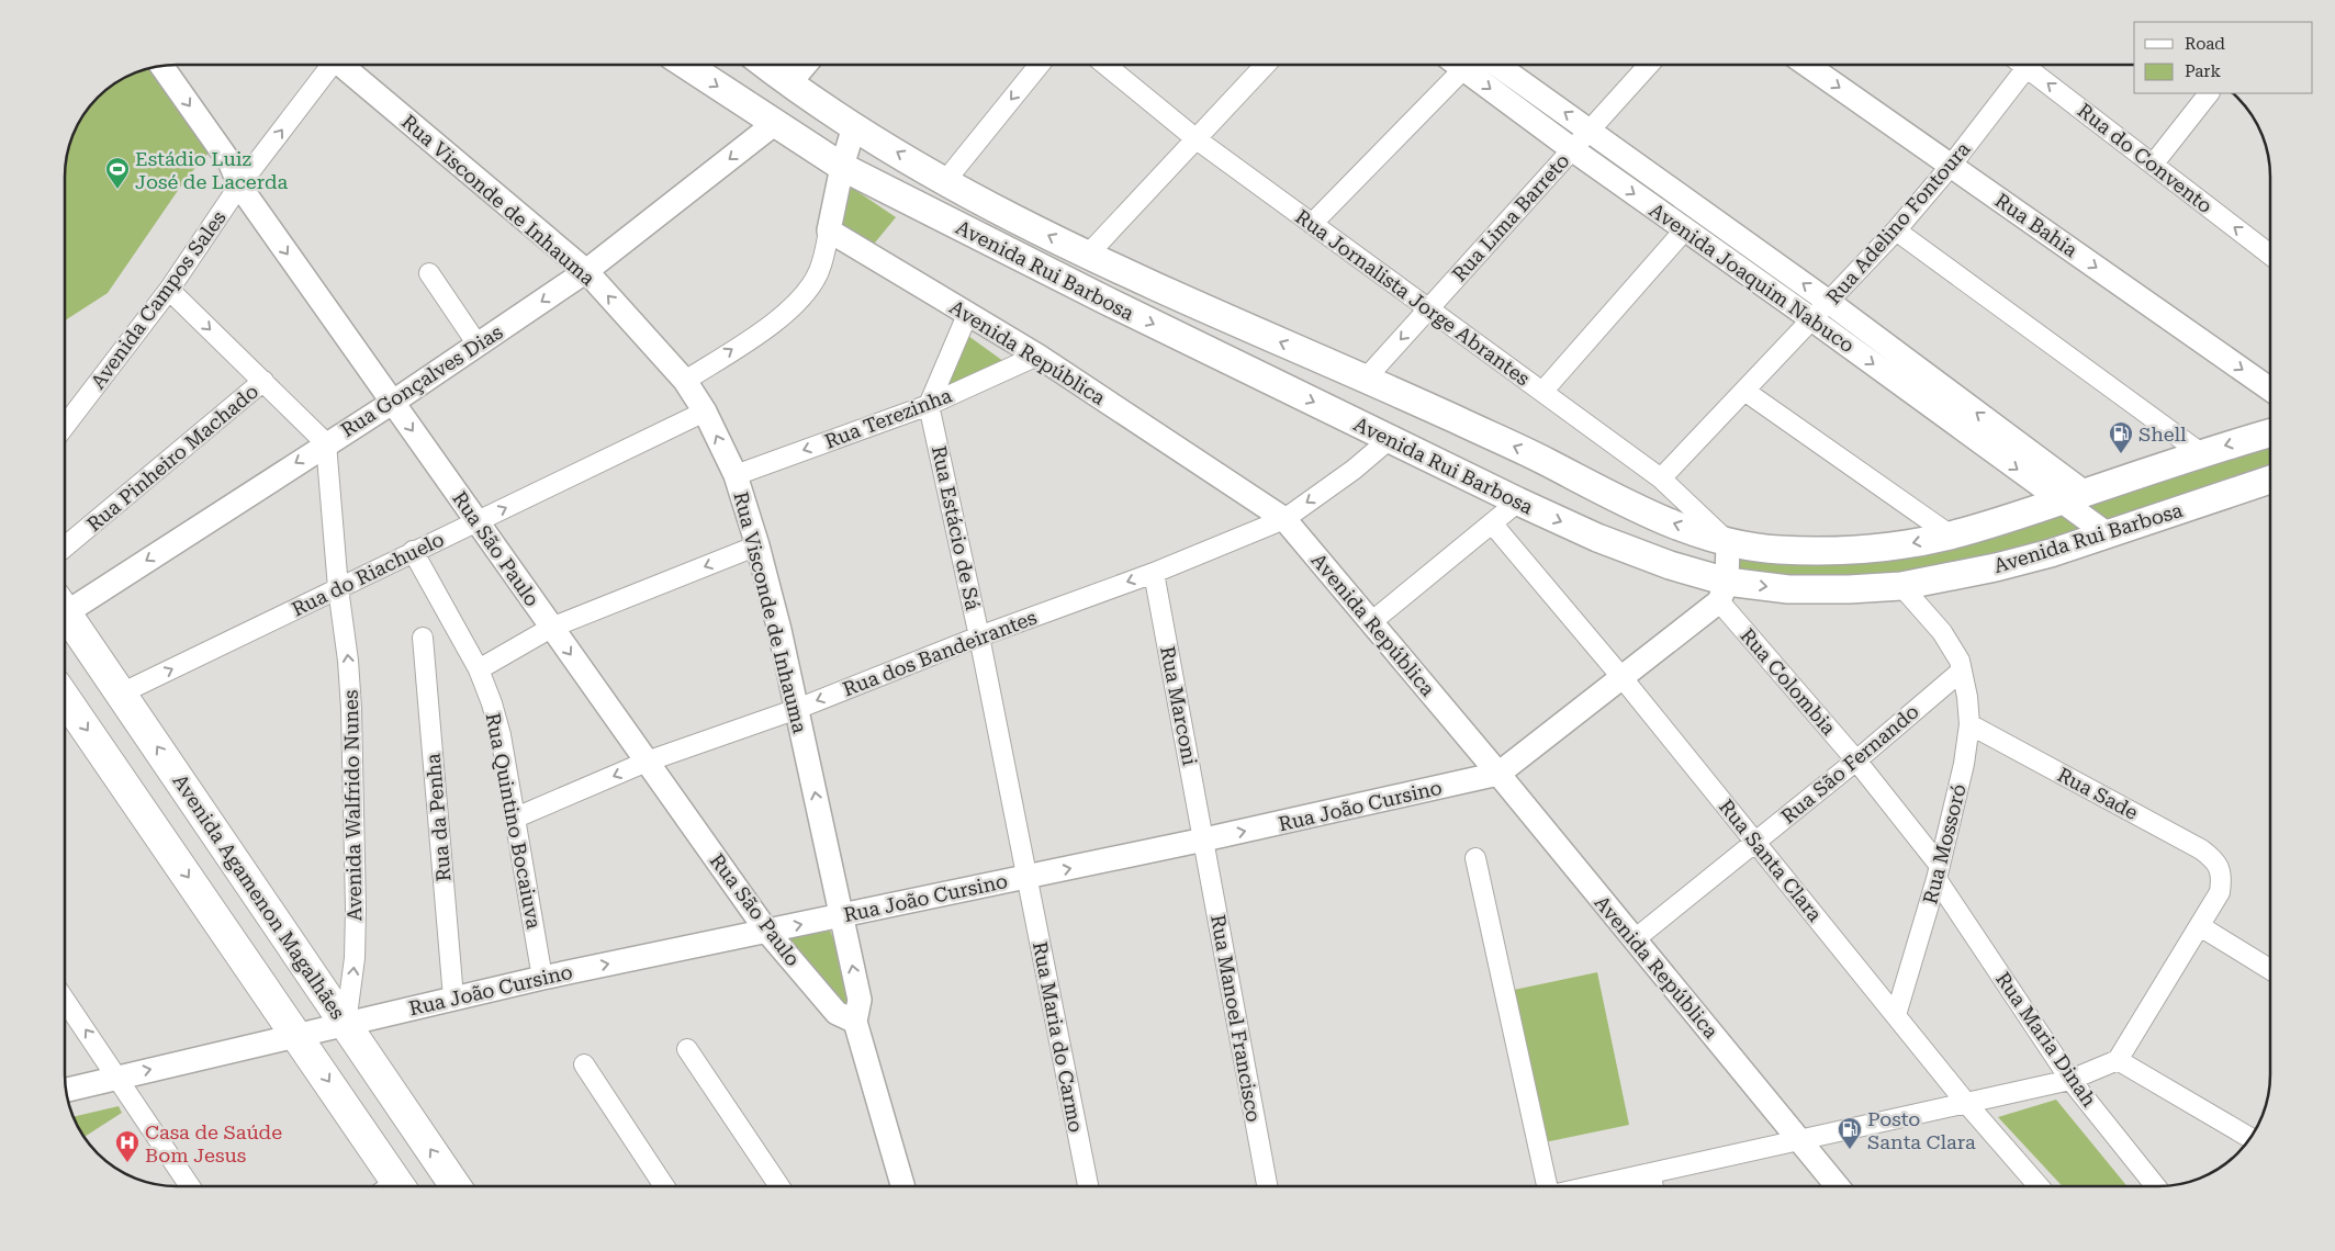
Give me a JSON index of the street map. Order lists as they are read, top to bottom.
{
  "streets": {
    "main road": ["Avenida Rui Barbosa", "Avenida Agamenon Magalhães"],
    "street": [
      "Rua do Convento",
      "Rua Visconde de Inhauma",
      "Rua Lima Barreto",
      "Rua Adelino Fontoura",
      "Rua Bahia",
      "Avenida Joaquim Nabuco",
      "Rua Jornalista Jorge Abrantes",
      "Avenida Campos Sales",
      "Avenida República",
      "Rua Gonçalves Dias",
      "Rua Terezinha",
      "Rua Pinheiro Machado",
      "Rua Estácio de Sá",
      "Rua São Paulo",
      "Rua do Riachuelo",
      "Rua dos Bandeirantes",
      "Rua Colombia",
      "Rua Marconi",
      "Rua São Fernando",
      "Rua Sade",
      "Avenida Walfrido Nunes",
      "Rua João Cursino",
      "Rua da Penha",
      "Rua Quintino Bocaiuva",
      "Rua Mossoró",
      "Rua Santa Clara",
      "Rua Manoel Francisco",
      "Rua Maria do Carmo",
      "Rua Maria Dinah"
    ]
  },
  "crossings": [
    ["Rua Visconde de Inhauma", "Rua Gonçalves Dias"],
    ["Rua Visconde de Inhauma", "Rua Terezinha"],
    ["Rua Visconde de Inhauma", "Rua São Paulo"],
    ["Rua Visconde de Inhauma", "Rua do Riachuelo"],
    ["Rua Visconde de Inhauma", "Rua dos Bandeirantes"],
    ["Rua Visconde de Inhauma", "Rua João Cursino"],
    ["Rua Lima Barreto", "Avenida Rui Barbosa"],
    ["Rua Lima Barreto", "Avenida Joaquim Nabuco"],
    ["Rua Lima Barreto", "Rua Jornalista Jorge Abrantes"],
    ["Rua Adelino Fontoura", "Rua Bahia"],
    ["Rua Adelino Fontoura", "Avenida Joaquim Nabuco"],
    ["Rua Adelino Fontoura", "Rua Jornalista Jorge Abrantes"],
    ["Avenida Rui Barbosa", "Avenida Joaquim Nabuco"],
    ["Avenida Rui Barbosa", "Rua Jornalista Jorge Abrantes"],
    ["Avenida Rui Barbosa", "Rua Gonçalves Dias"],
    ["Avenida Rui Barbosa", "Rua dos Bandeirantes"],
    ["Avenida Rui Barbosa", "Rua Colombia"],
    ["Avenida Rui Barbosa", "Rua João Cursino"],
    ["Avenida Rui Barbosa", "Rua Mossoró"],
    ["Avenida Campos Sales", "Rua São Paulo"],
    ["Avenida República", "Rua Terezinha"],
    ["Avenida República", "Rua dos Bandeirantes"],
    ["Avenida República", "Rua São Fernando"],
    ["Avenida República", "Rua João Cursino"],
    ["Rua Gonçalves Dias", "Rua São Paulo"],
    ["Rua Gonçalves Dias", "Avenida Walfrido Nunes"],
    ["Rua Terezinha", "Rua Estácio de Sá"],
    ["Rua Estácio de Sá", "Rua dos Bandeirantes"],
    ["Rua Estácio de Sá", "Rua João Cursino"],
    ["Rua Estácio de Sá", "Rua Maria do Carmo"],
    ["Rua São Paulo", "Rua do Riachuelo"],
    ["Rua São Paulo", "Rua dos Bandeirantes"],
    ["Rua São Paulo", "Rua João Cursino"],
    ["Rua do Riachuelo", "Avenida Walfrido Nunes"],
    ["Rua do Riachuelo", "Rua Quintino Bocaiuva"],
    ["Rua do Riachuelo", "Avenida Agamenon Magalhães"],
    ["Rua dos Bandeirantes", "Rua Marconi"],
    ["Rua dos Bandeirantes", "Rua Quintino Bocaiuva"],
    ["Rua Colombia", "Rua São Fernando"],
    ["Rua Colombia", "Rua João Cursino"],
    ["Rua Colombia", "Rua Mossoró"],
    ["Rua Colombia", "Rua Maria Dinah"],
    ["Rua Marconi", "Rua João Cursino"],
    ["Rua Marconi", "Rua Manoel Francisco"],
    ["Rua São Fernando", "Rua Mossoró"],
    ["Rua São Fernando", "Rua Santa Clara"],
    ["Rua Sade", "Rua Mossoró"],
    ["Avenida Walfrido Nunes", "Rua João Cursino"],
    ["Avenida Walfrido Nunes", "Avenida Agamenon Magalhães"],
    ["Rua João Cursino", "Rua da Penha"],
    ["Rua João Cursino", "Rua Quintino Bocaiuva"],
    ["Rua João Cursino", "Rua Santa Clara"],
    ["Rua João Cursino", "Avenida Agamenon Magalhães"],
    ["Rua João Cursino", "Rua Manoel Francisco"],
    ["Rua João Cursino", "Rua Maria do Carmo"],
    ["Rua Mossoró", "Rua Santa Clara"],
    ["Rua Mossoró", "Rua Maria Dinah"]
  ],
  "one_way": [
    "Rua do Convento",
    "Rua Visconde de Inhauma",
    "Rua Terezinha",
    "Avenida Walfrido Nunes",
    "Rua João Cursino"
  ],
  "places": {
    "sports": ["Estádio Luiz José de Lacerda"],
    "fuel station": ["Shell", "Posto Santa Clara"],
    "hospital": ["Casa de Saúde Bom Jesus"]
  },
  "legend": ["Road", "Park"]
}
